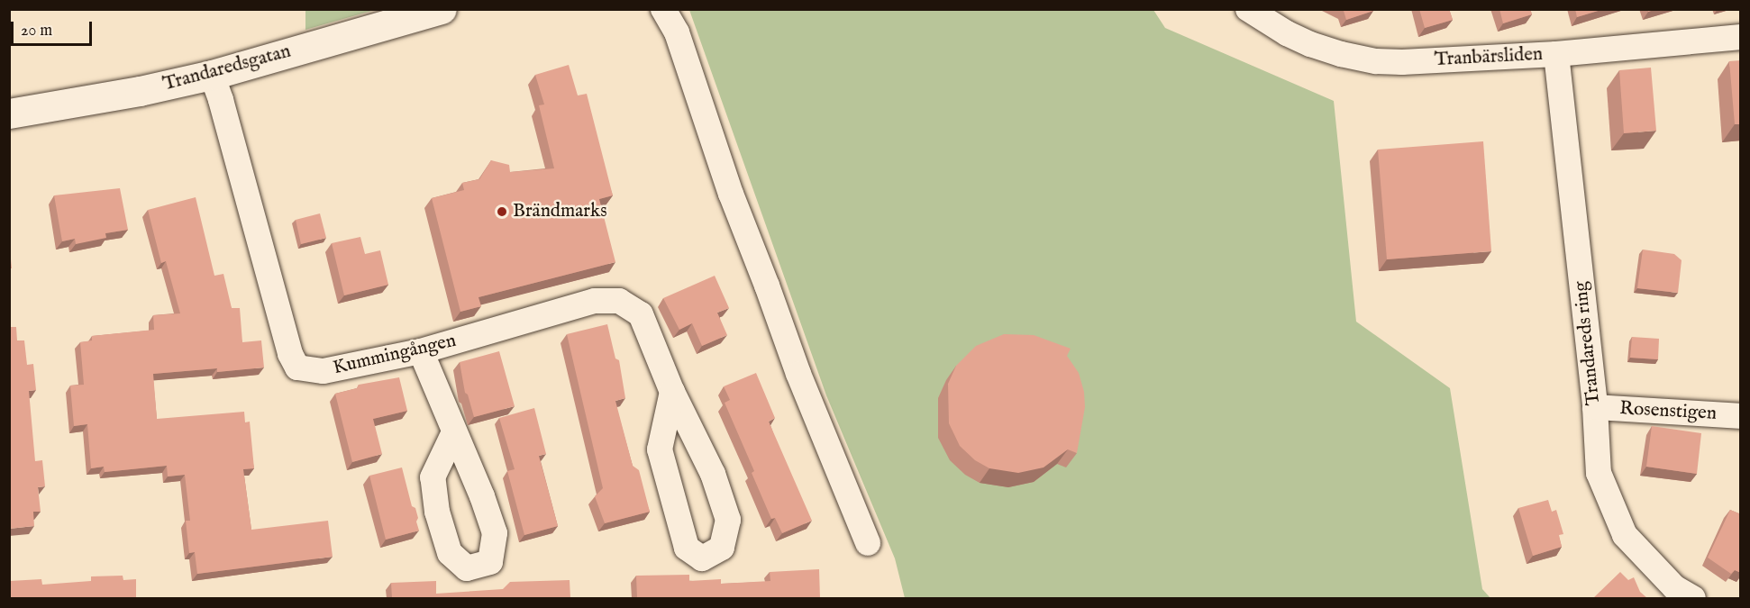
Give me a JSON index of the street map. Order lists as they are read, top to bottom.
{
  "streets": {
    "street": [
      "Tranbärsliden",
      "Trandaredsgatan",
      "Trandareds ring",
      "Kummingången",
      "Rosenstigen"
    ]
  },
  "crossings": [
    ["Tranbärsliden", "Trandareds ring"],
    ["Trandaredsgatan", "Kummingången"],
    ["Trandareds ring", "Rosenstigen"]
  ],
  "places": ["Brändmarks"],
  "scale_bar": "20 m"
}
